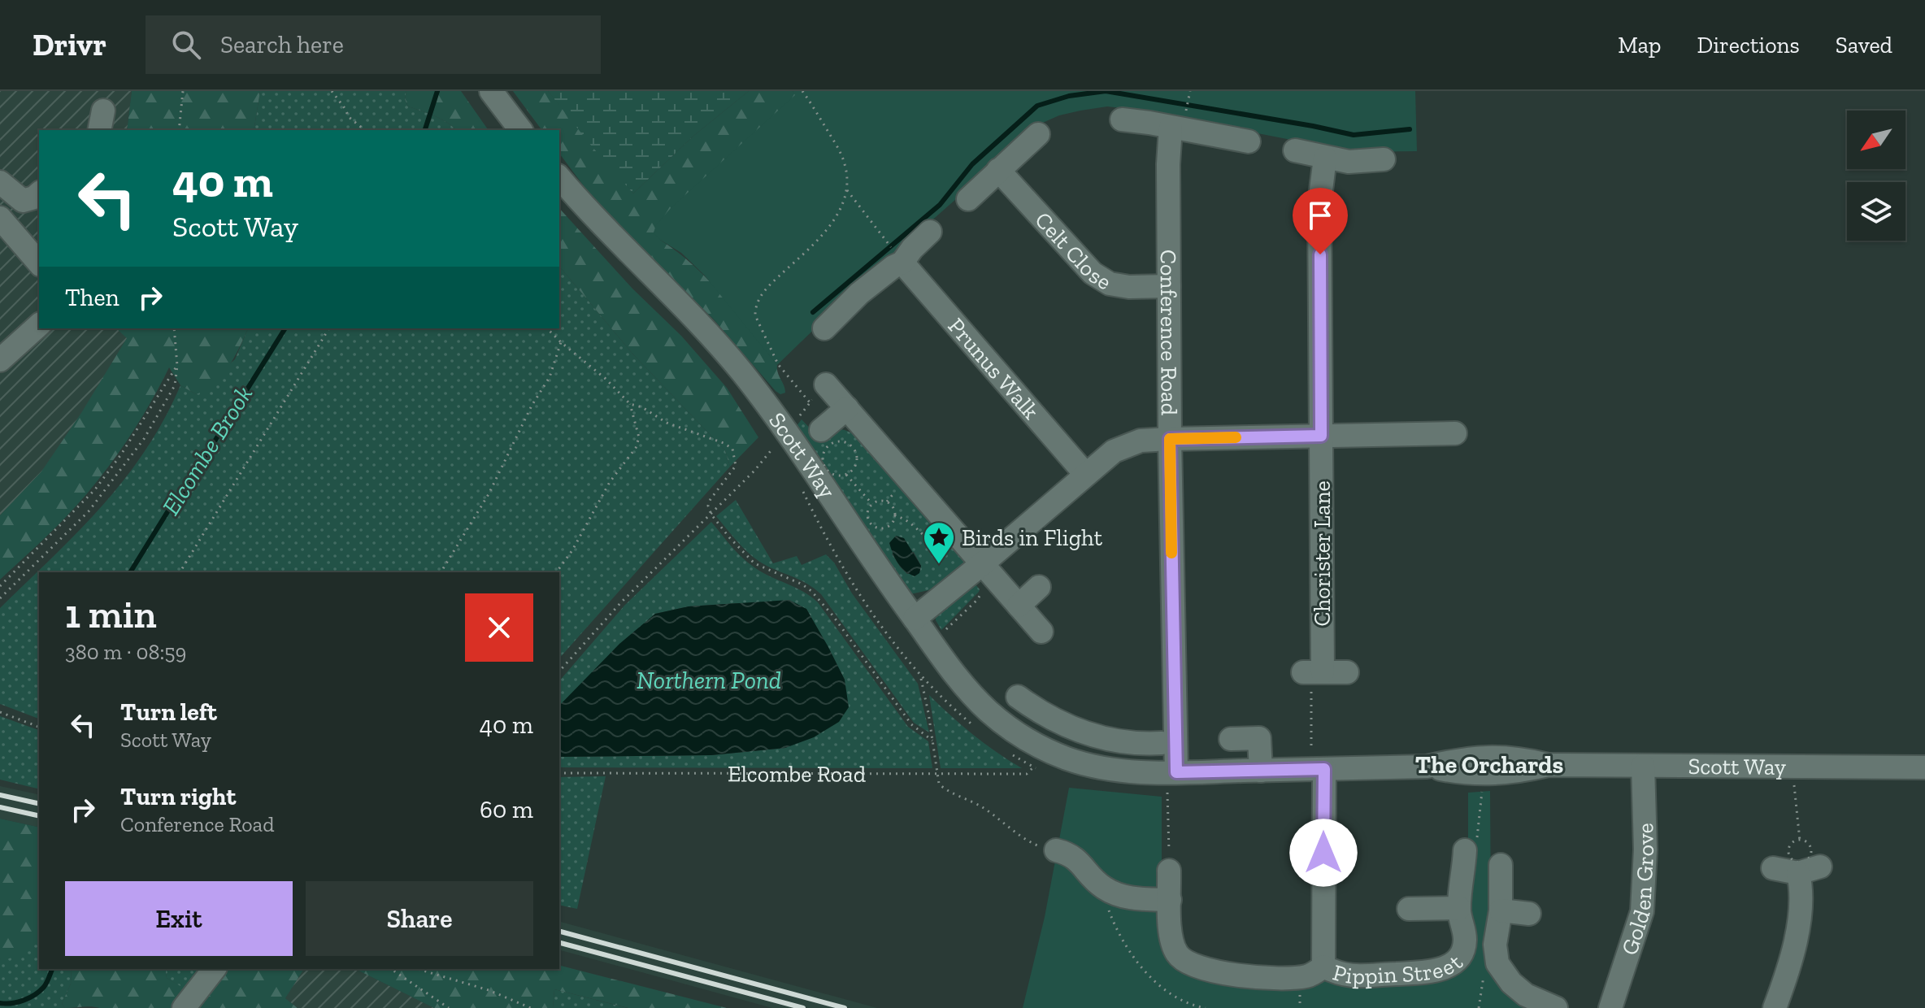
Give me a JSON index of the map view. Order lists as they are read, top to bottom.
{
  "streets": {
    "street": [
      "Celt Close",
      "Conference Road",
      "Prunus Walk",
      "Scott Way",
      "Chorister Lane",
      "Golden Grove",
      "Pippin Street"
    ],
    "path": ["Elcombe Road"]
  },
  "crossings": [
    ["Celt Close", "Conference Road"],
    ["Conference Road", "Scott Way"],
    ["Scott Way", "Golden Grove"],
    ["Scott Way", "Pippin Street"]
  ],
  "districts": ["The Orchards"],
  "water": ["Elcombe Brook", "Northern Pond"],
  "places": {
    "place": ["Birds in Flight"]
  },
  "north": "bottom left",
  "page": {
    "header": "Drivr",
    "search": "Search here",
    "nav": ["Map", "Directions", "Saved"],
    "turn": ["40 m", "Scott Way"],
    "then": "Then",
    "heading": ["1 min", "380 m · 08:59"],
    "list": [
      {
        "name": "Turn left",
        "note": "Scott Way",
        "value": "40 m"
      },
      {
        "name": "Turn right",
        "note": "Conference Road",
        "value": "60 m"
      }
    ],
    "buttons": ["Exit", "Share"]
  }
}
